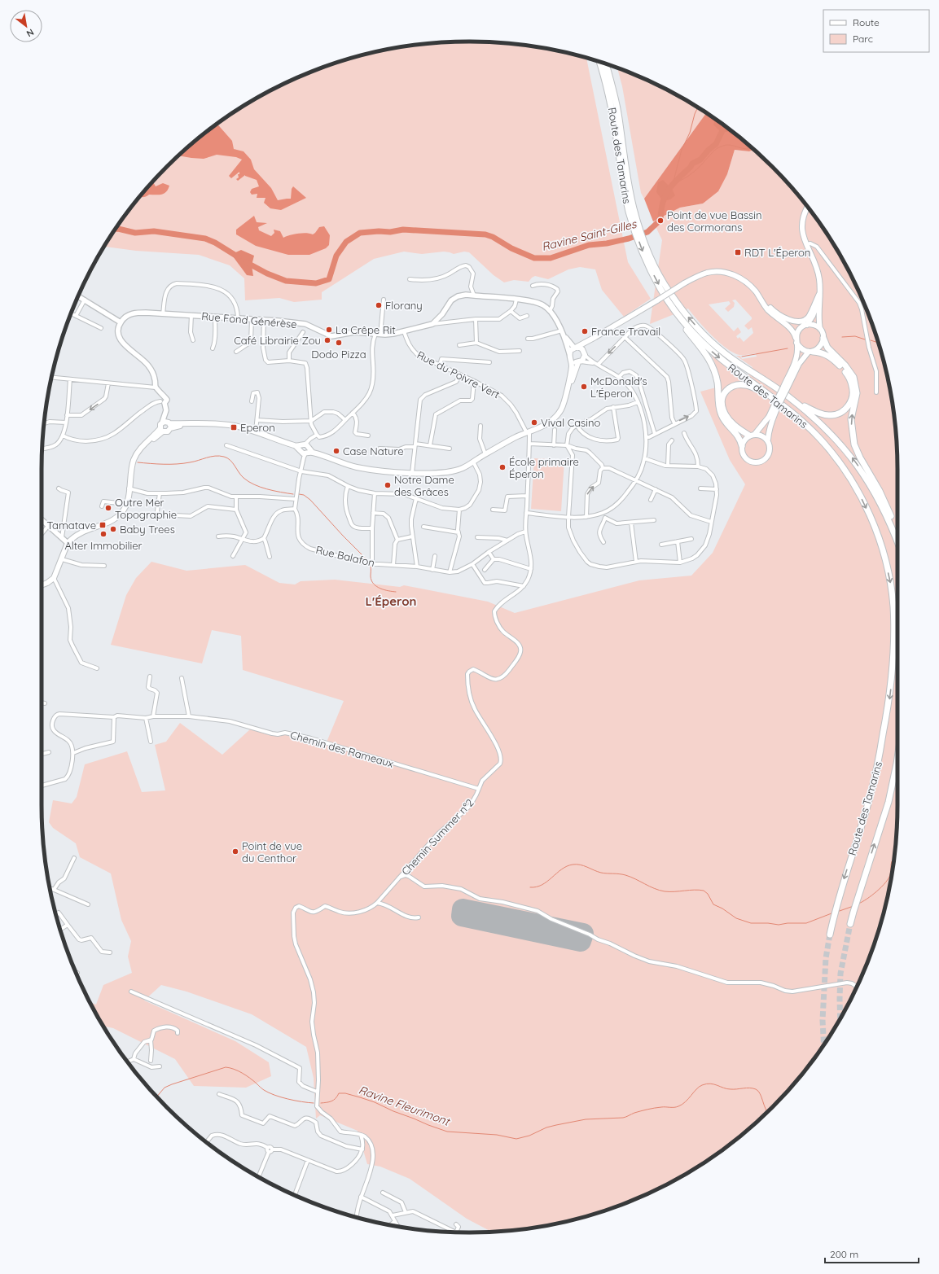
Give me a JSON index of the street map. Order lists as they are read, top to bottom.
{
  "streets": {
    "highway": ["Route des Tamarins"],
    "street": [
      "Rue Fond Générèse",
      "Rue du Poivre Vert",
      "Rue Balafon",
      "Chemin des Rameaux",
      "Chemin Summer n°2"
    ]
  },
  "crossings": [
    ["Rue Fond Générèse", "Rue du Poivre Vert"],
    ["Rue du Poivre Vert", "Chemin Summer n°2"],
    ["Rue Balafon", "Chemin Summer n°2"],
    ["Chemin des Rameaux", "Chemin Summer n°2"]
  ],
  "districts": ["L'Éperon"],
  "water": ["Ravine Saint-Gilles", "Ravine Fleurimont"],
  "places": {
    "other": [
      "Point de vue Bassin des Cormorans",
      "Florany",
      "La Crêpe Rit",
      "France Travail",
      "Café Librairie Zou",
      "Dodo Pizza",
      "McDonald's L'Éperon",
      "Vival Casino",
      "Case Nature",
      "École primaire Éperon",
      "Notre Dame des Grâces",
      "Outre Mer Topographie",
      "Baby Trees",
      "Alter Immobilier",
      "Point de vue du Centhor"
    ],
    "transit": ["RDT L'Éperon", "Eperon", "Tamatave"]
  },
  "legend": ["Route", "Parc"],
  "scale_bar": "200 m",
  "north": "bottom right"
}
